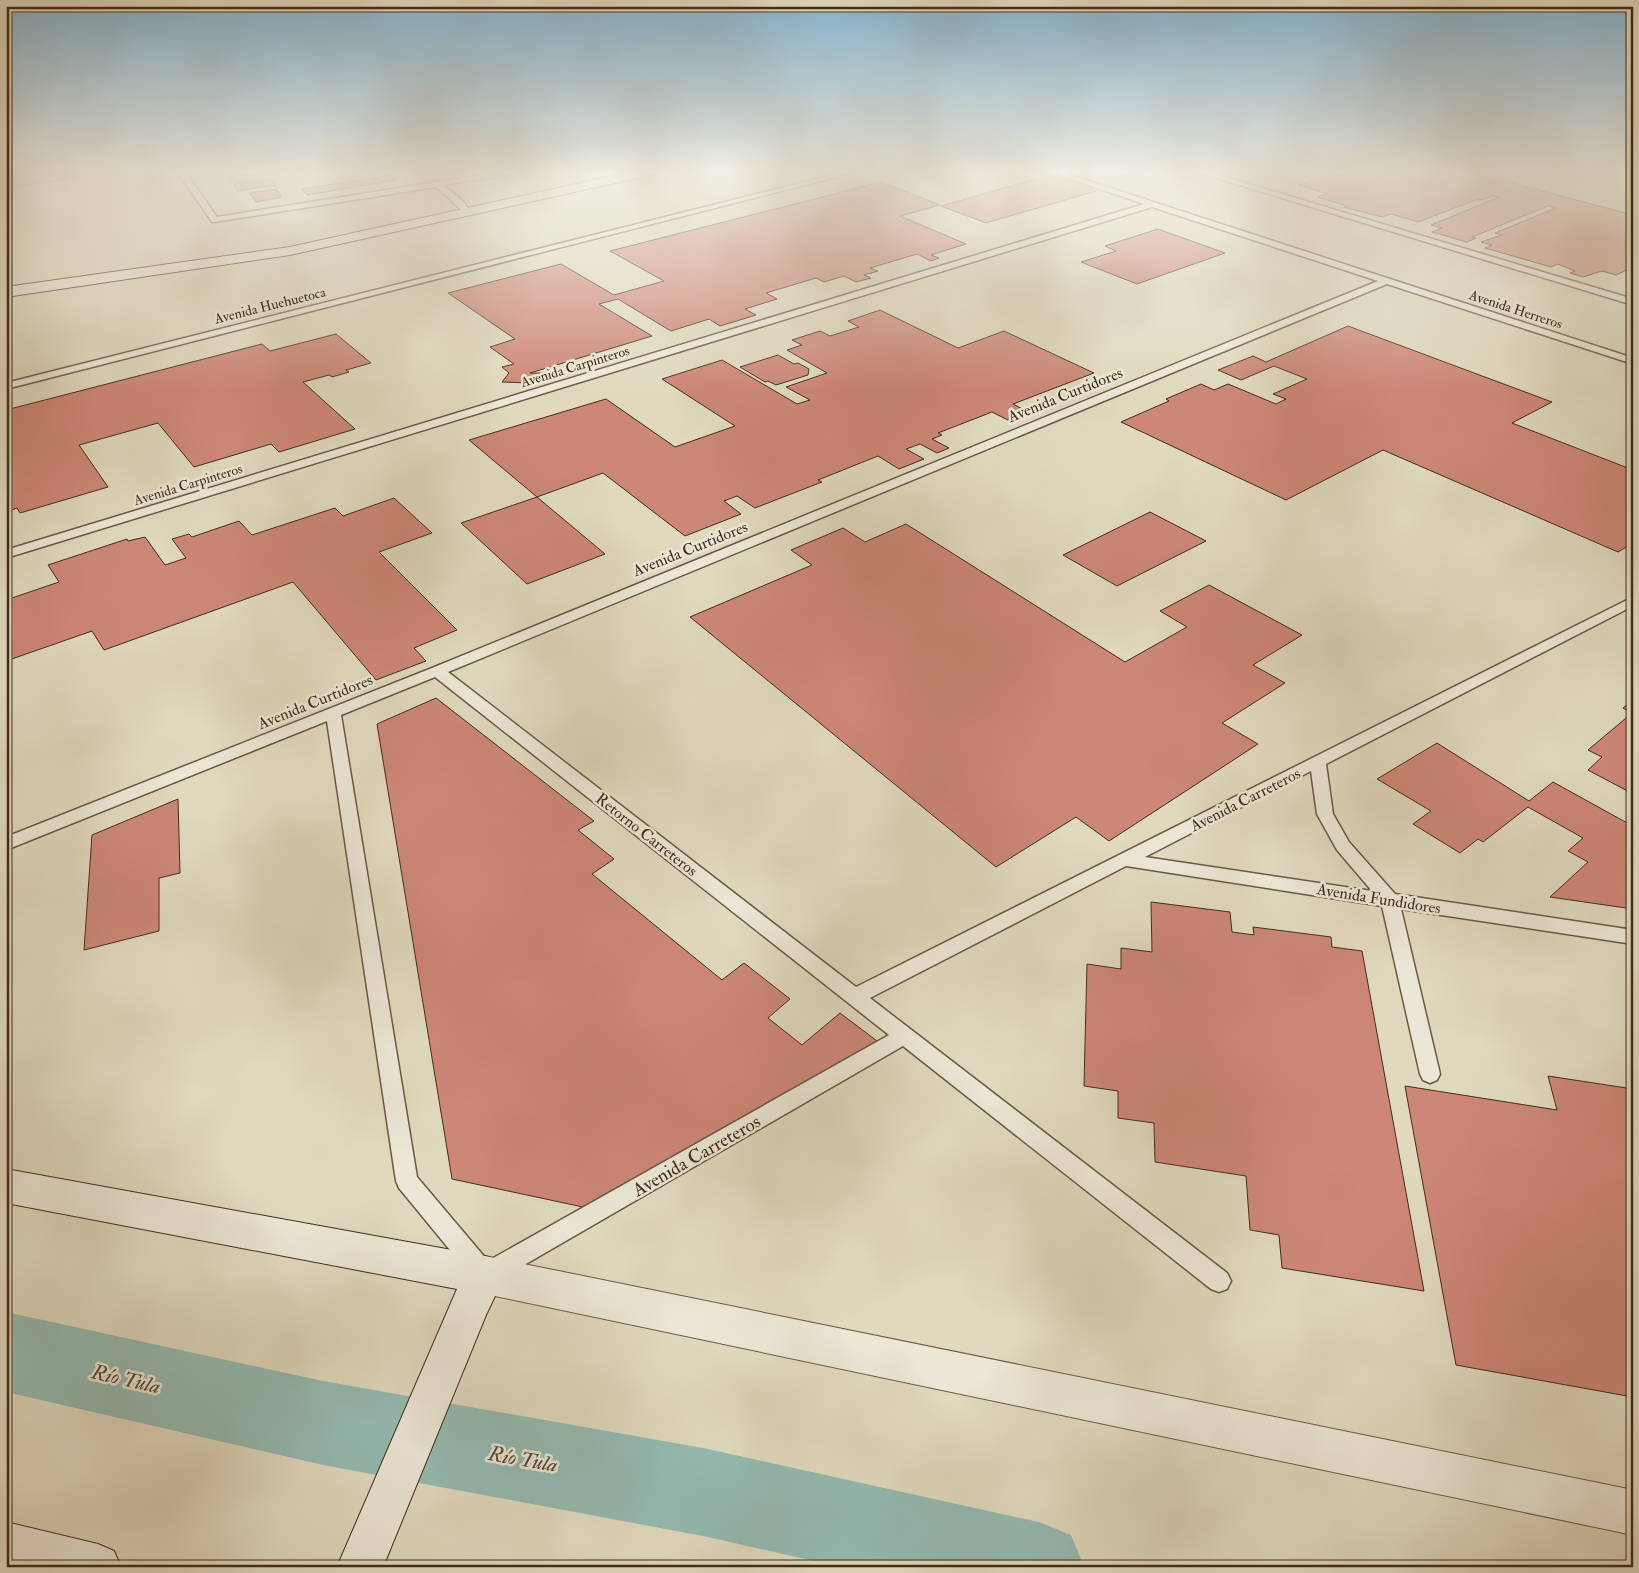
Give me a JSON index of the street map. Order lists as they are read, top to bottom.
{
  "streets": {
    "lane": [
      "Avenida Huehuetoca",
      "Avenida Herreros",
      "Avenida Carpinteros",
      "Avenida Curtidores",
      "Avenida Carreteros",
      "Retorno Carreteros",
      "Avenida Fundidores"
    ]
  },
  "crossings": [
    ["Avenida Herreros", "Avenida Curtidores"],
    ["Avenida Curtidores", "Retorno Carreteros"],
    ["Avenida Carreteros", "Retorno Carreteros"],
    ["Avenida Carreteros", "Avenida Fundidores"]
  ],
  "water": ["Río Tula"]
}
